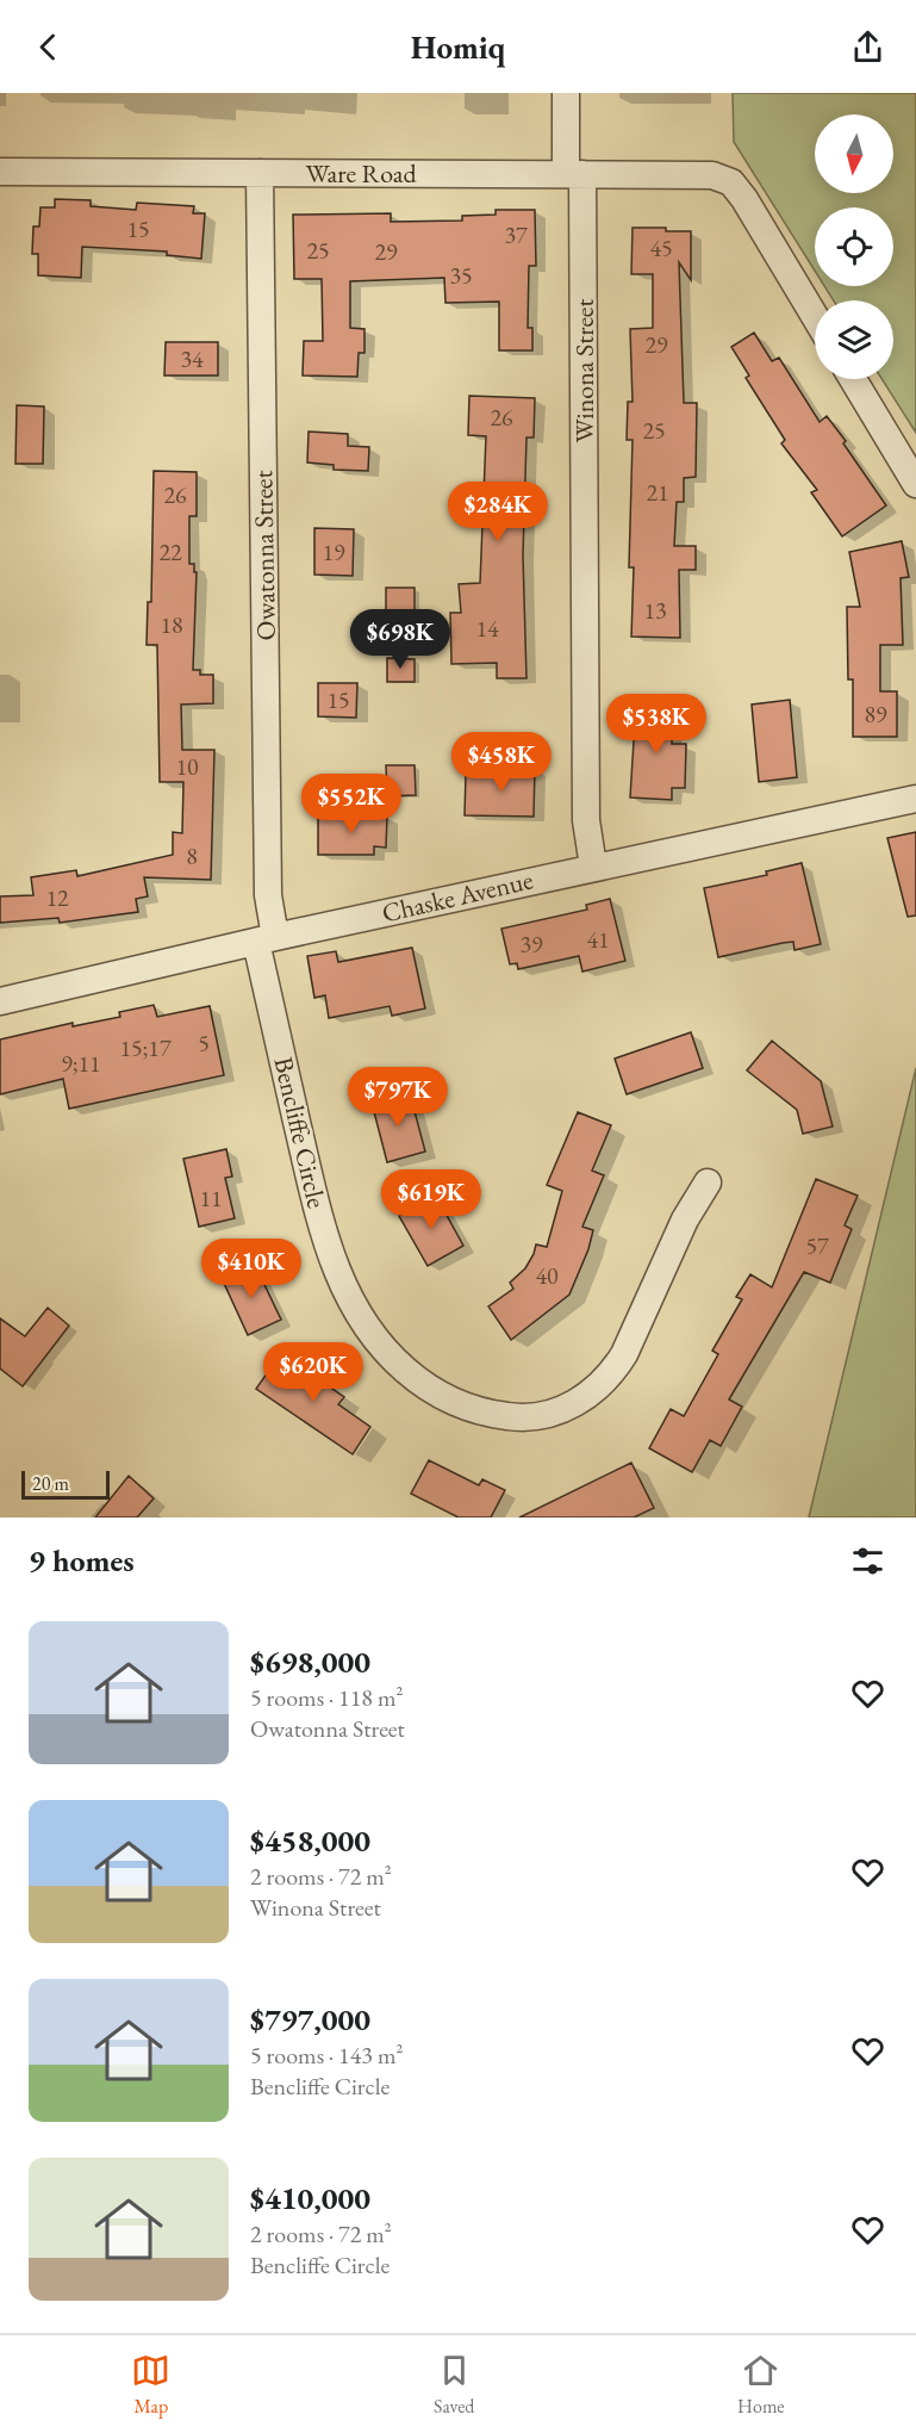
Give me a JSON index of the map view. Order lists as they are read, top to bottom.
{
  "streets": {
    "street": [
      "Ware Road",
      "Winona Street",
      "Owatonna Street",
      "Chaske Avenue",
      "Bencliffe Circle"
    ]
  },
  "crossings": [
    ["Ware Road", "Winona Street"],
    ["Ware Road", "Owatonna Street"],
    ["Winona Street", "Chaske Avenue"],
    ["Owatonna Street", "Chaske Avenue"],
    ["Owatonna Street", "Bencliffe Circle"],
    ["Chaske Avenue", "Bencliffe Circle"]
  ],
  "house_numbers": [
    "15",
    "37",
    "45",
    "25",
    "29",
    "35",
    "29",
    "34",
    "26",
    "25",
    "21",
    "26",
    "22",
    "19",
    "13",
    "18",
    "14",
    "15",
    "89",
    "10",
    "8",
    "12",
    "41",
    "39",
    "5",
    "15;17",
    "9;11",
    "11",
    "57",
    "40"
  ],
  "scale_bar": "20 m",
  "north": "bottom",
  "page": {
    "header": "Homiq",
    "price": [
      "$284K",
      "$698K",
      "$538K",
      "$458K",
      "$552K",
      "$797K",
      "$619K",
      "$410K",
      "$620K"
    ],
    "scale": "20 m",
    "heading": "9 homes",
    "list": [
      {
        "name": "$698,000",
        "note": "5 rooms · 118 m² · Owatonna Street"
      },
      {
        "name": "$458,000",
        "note": "2 rooms · 72 m² · Winona Street"
      },
      {
        "name": "$797,000",
        "note": "5 rooms · 143 m² · Bencliffe Circle"
      },
      {
        "name": "$410,000",
        "note": "2 rooms · 72 m² · Bencliffe Circle"
      }
    ],
    "tabs": ["Map", "Saved", "Home"]
  }
}
